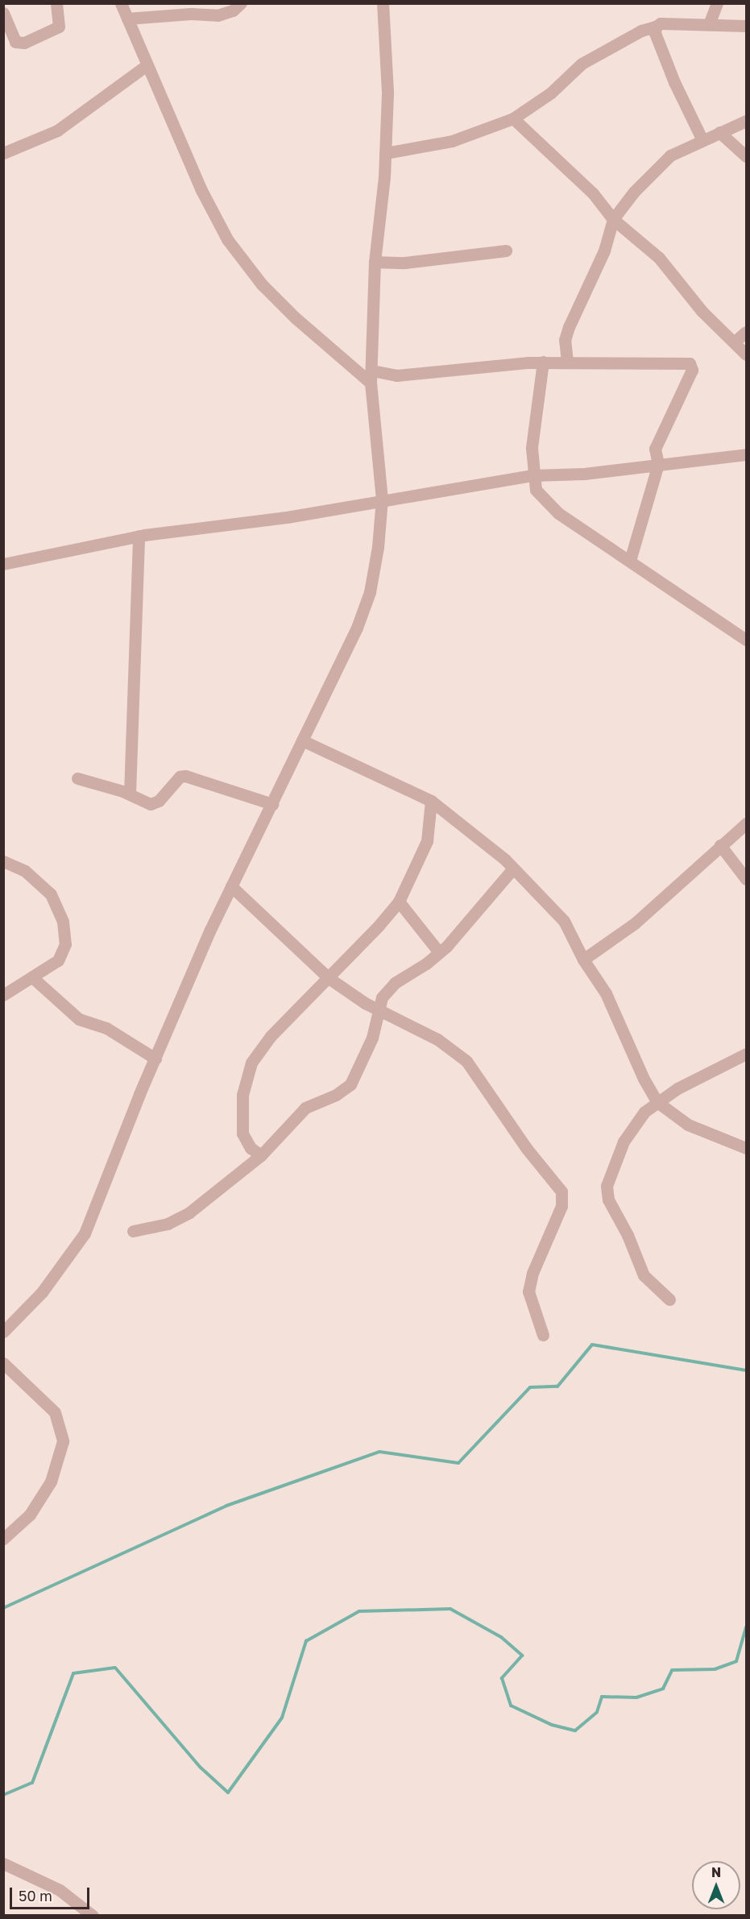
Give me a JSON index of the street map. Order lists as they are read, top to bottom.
{
  "scale_bar": "50 m",
  "north": "top"
}
